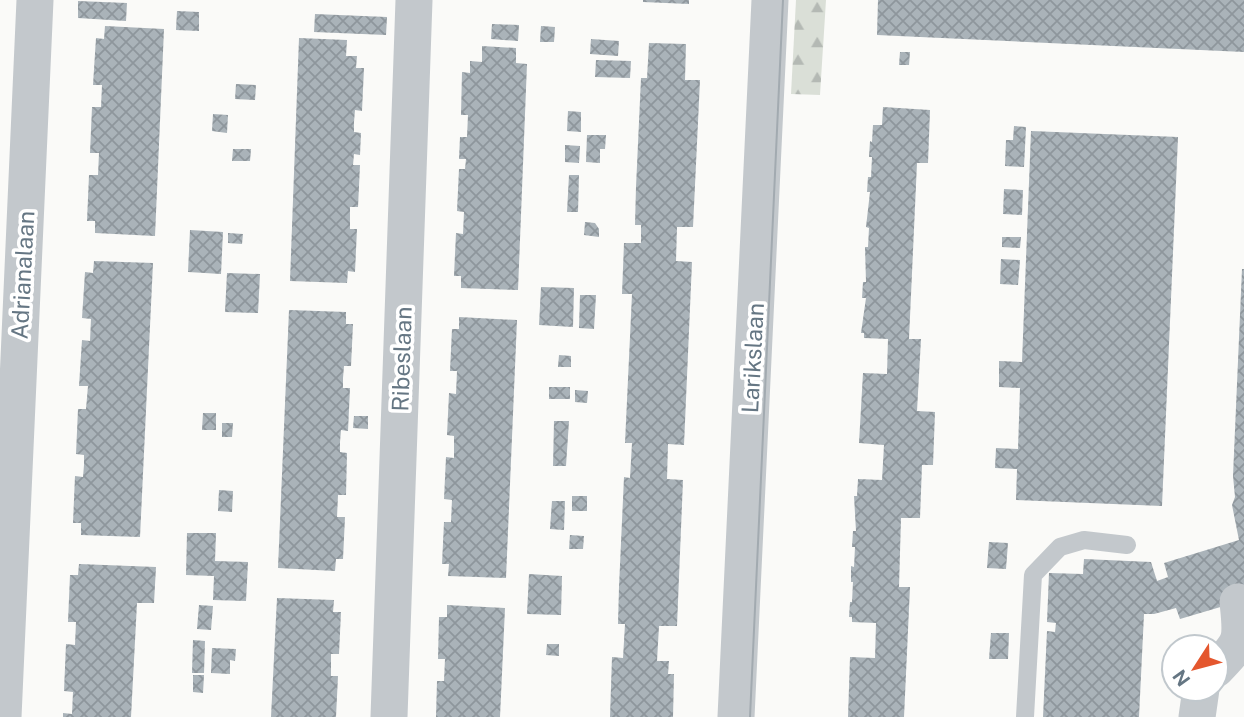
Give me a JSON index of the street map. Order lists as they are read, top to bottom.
{
  "streets": {
    "street": ["Adrianalaan", "Larikslaan", "Ribeslaan"]
  },
  "north": "bottom left"
}
